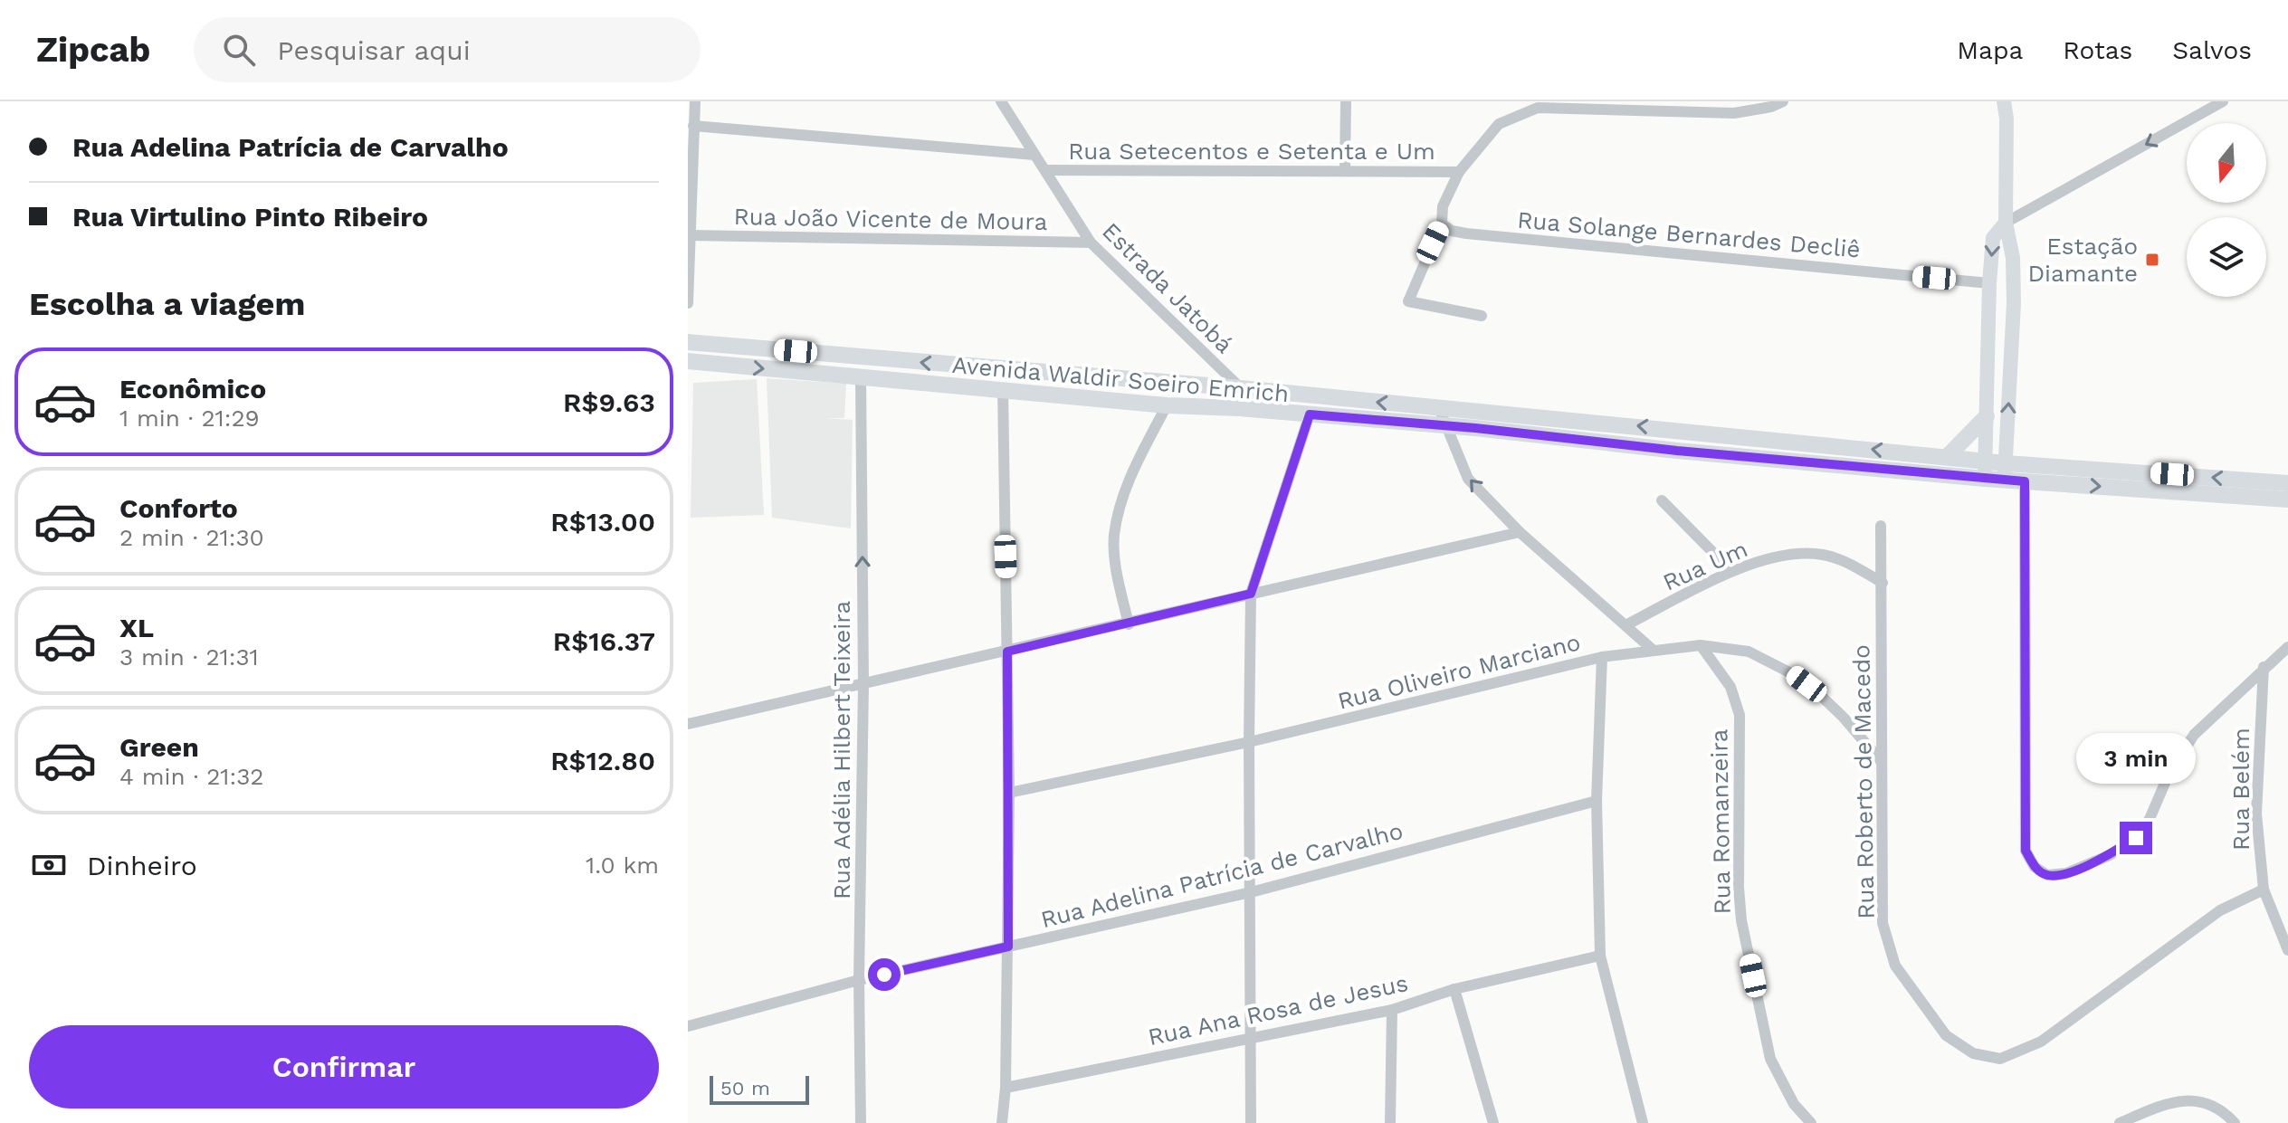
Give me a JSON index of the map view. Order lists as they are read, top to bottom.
{
  "streets": {
    "main road": ["Avenida Waldir Soeiro Emrich"],
    "street": [
      "Rua Setecentos e Setenta e Um",
      "Rua João Vicente de Moura",
      "Rua Solange Bernardes Decliê",
      "Estrada Jatobá",
      "Rua Um",
      "Rua Oliveiro Marciano",
      "Rua Adélia Hilbert Teixeira",
      "Rua Roberto de Macedo",
      "Rua Belém",
      "Rua Romanzeira",
      "Rua Adelina Patrícia de Carvalho",
      "Rua Ana Rosa de Jesus"
    ]
  },
  "crossings": [
    ["Rua Setecentos e Setenta e Um", "Estrada Jatobá"],
    ["Rua João Vicente de Moura", "Estrada Jatobá"],
    ["Estrada Jatobá", "Avenida Waldir Soeiro Emrich"],
    ["Avenida Waldir Soeiro Emrich", "Rua Adélia Hilbert Teixeira"],
    ["Rua Um", "Rua Roberto de Macedo"],
    ["Rua Oliveiro Marciano", "Rua Roberto de Macedo"],
    ["Rua Oliveiro Marciano", "Rua Romanzeira"],
    ["Rua Adélia Hilbert Teixeira", "Rua Adelina Patrícia de Carvalho"],
    ["Rua Roberto de Macedo", "Rua Belém"]
  ],
  "one_way": ["Rua Adélia Hilbert Teixeira"],
  "places": {
    "transit": ["Estação Diamante"]
  },
  "scale_bar": "50 m",
  "north": "bottom",
  "page": {
    "header": "Zipcab",
    "search": "Pesquisar aqui",
    "nav": ["Mapa", "Rotas", "Salvos"],
    "banner": ["Rua Adelina Patrícia de Carvalho", "Rua Virtulino Pinto Ribeiro"],
    "heading": "Escolha a viagem",
    "list": [
      {
        "name": "Econômico",
        "note": "1 min · 21:29",
        "value": "R$9.63"
      },
      {
        "name": "Conforto",
        "note": "2 min · 21:30",
        "value": "R$13.00"
      },
      {
        "name": "XL",
        "note": "3 min · 21:31",
        "value": "R$16.37"
      },
      {
        "name": "Green",
        "note": "4 min · 21:32",
        "value": "R$12.80"
      }
    ],
    "bubble": "3 min",
    "pay": ["Dinheiro", "1.0 km"],
    "buttons": "Confirmar",
    "scale": "50 m"
  }
}
